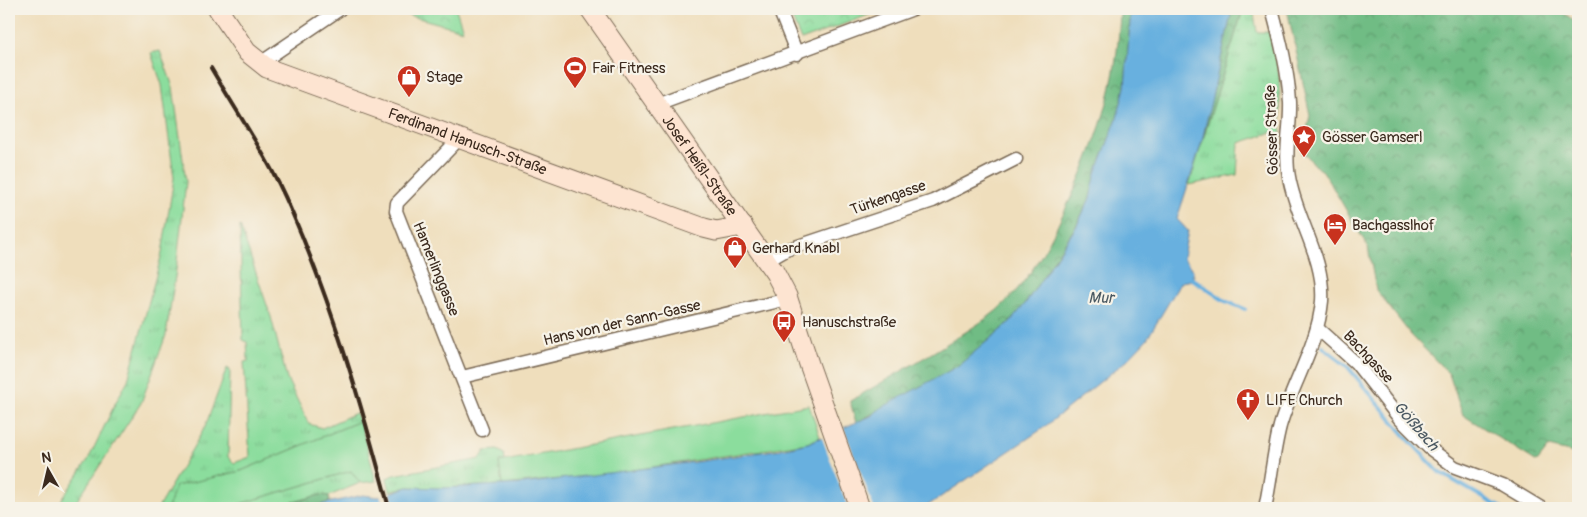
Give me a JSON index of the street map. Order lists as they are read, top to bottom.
{
  "streets": {
    "street": [
      "Gösser Straße",
      "Ferdinand Hanusch-Straße",
      "Josef Heißl-Straße",
      "Türkengasse",
      "Hamerlinggasse",
      "Hans von der Sann-Gasse",
      "Bachgasse"
    ]
  },
  "crossings": [
    ["Gösser Straße", "Bachgasse"],
    ["Ferdinand Hanusch-Straße", "Josef Heißl-Straße"],
    ["Ferdinand Hanusch-Straße", "Hamerlinggasse"],
    ["Josef Heißl-Straße", "Türkengasse"],
    ["Josef Heißl-Straße", "Hans von der Sann-Gasse"],
    ["Hamerlinggasse", "Hans von der Sann-Gasse"]
  ],
  "water": ["Mur", "Gößbach"],
  "places": {
    "sports": ["Fair Fitness"],
    "shop": ["Stage", "Gerhard Knabl"],
    "place": ["Gösser Gamserl"],
    "hotel": ["Bachgasslhof"],
    "bus stop": ["Hanuschstraße"],
    "church": ["LIFE Church"]
  },
  "north": "top"
}
